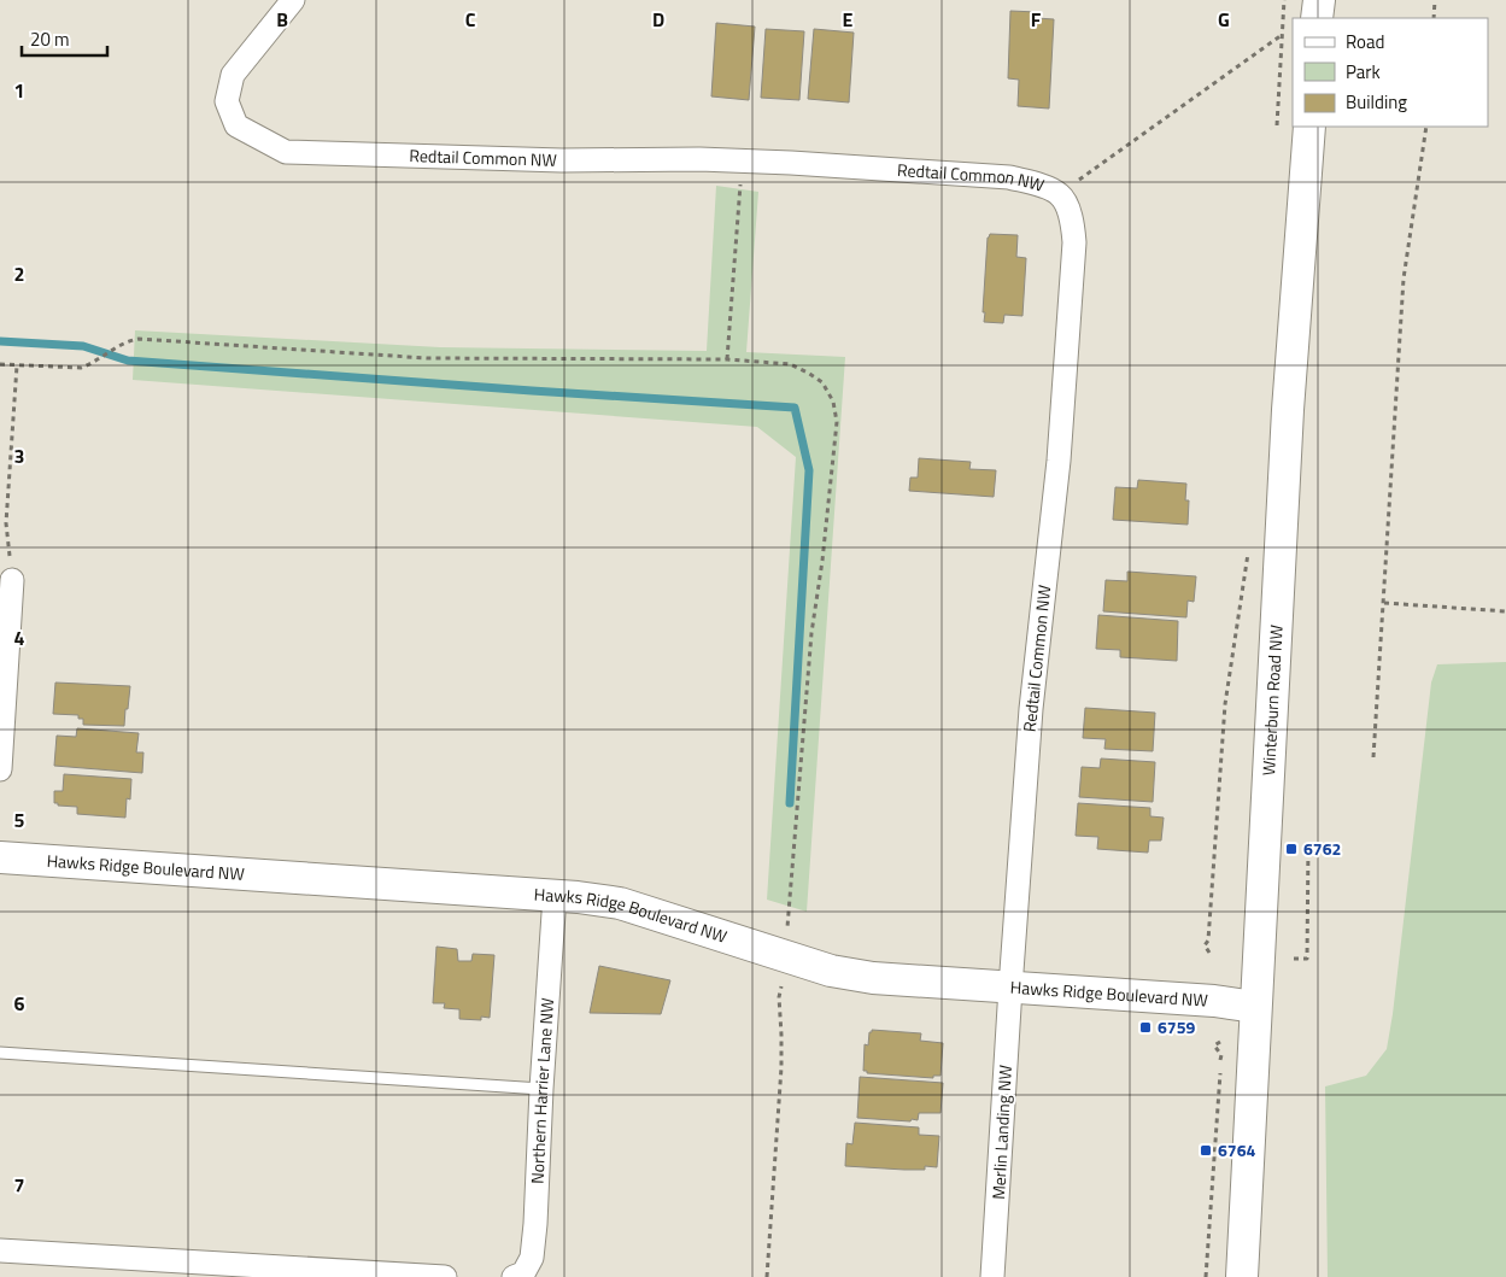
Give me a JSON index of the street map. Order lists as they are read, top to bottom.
{
  "streets": {
    "street": [
      "Redtail Common NW",
      "Winterburn Road NW",
      "Hawks Ridge Boulevard NW",
      "Northern Harrier Lane NW",
      "Merlin Landing NW"
    ]
  },
  "crossings": [
    ["Redtail Common NW", "Hawks Ridge Boulevard NW"],
    ["Redtail Common NW", "Merlin Landing NW"],
    ["Winterburn Road NW", "Hawks Ridge Boulevard NW"],
    ["Hawks Ridge Boulevard NW", "Northern Harrier Lane NW"],
    ["Hawks Ridge Boulevard NW", "Merlin Landing NW"]
  ],
  "places": {
    "transit": ["6762", "6759", "6764"]
  },
  "legend": ["Road", "Park", "Building"],
  "scale_bar": "20 m",
  "grid": {
    "columns": [
      "B",
      "C",
      "D",
      "E",
      "F",
      "G"
    ],
    "rows": [
      "1",
      "2",
      "3",
      "4",
      "5",
      "6",
      "7"
    ]
  }
}
